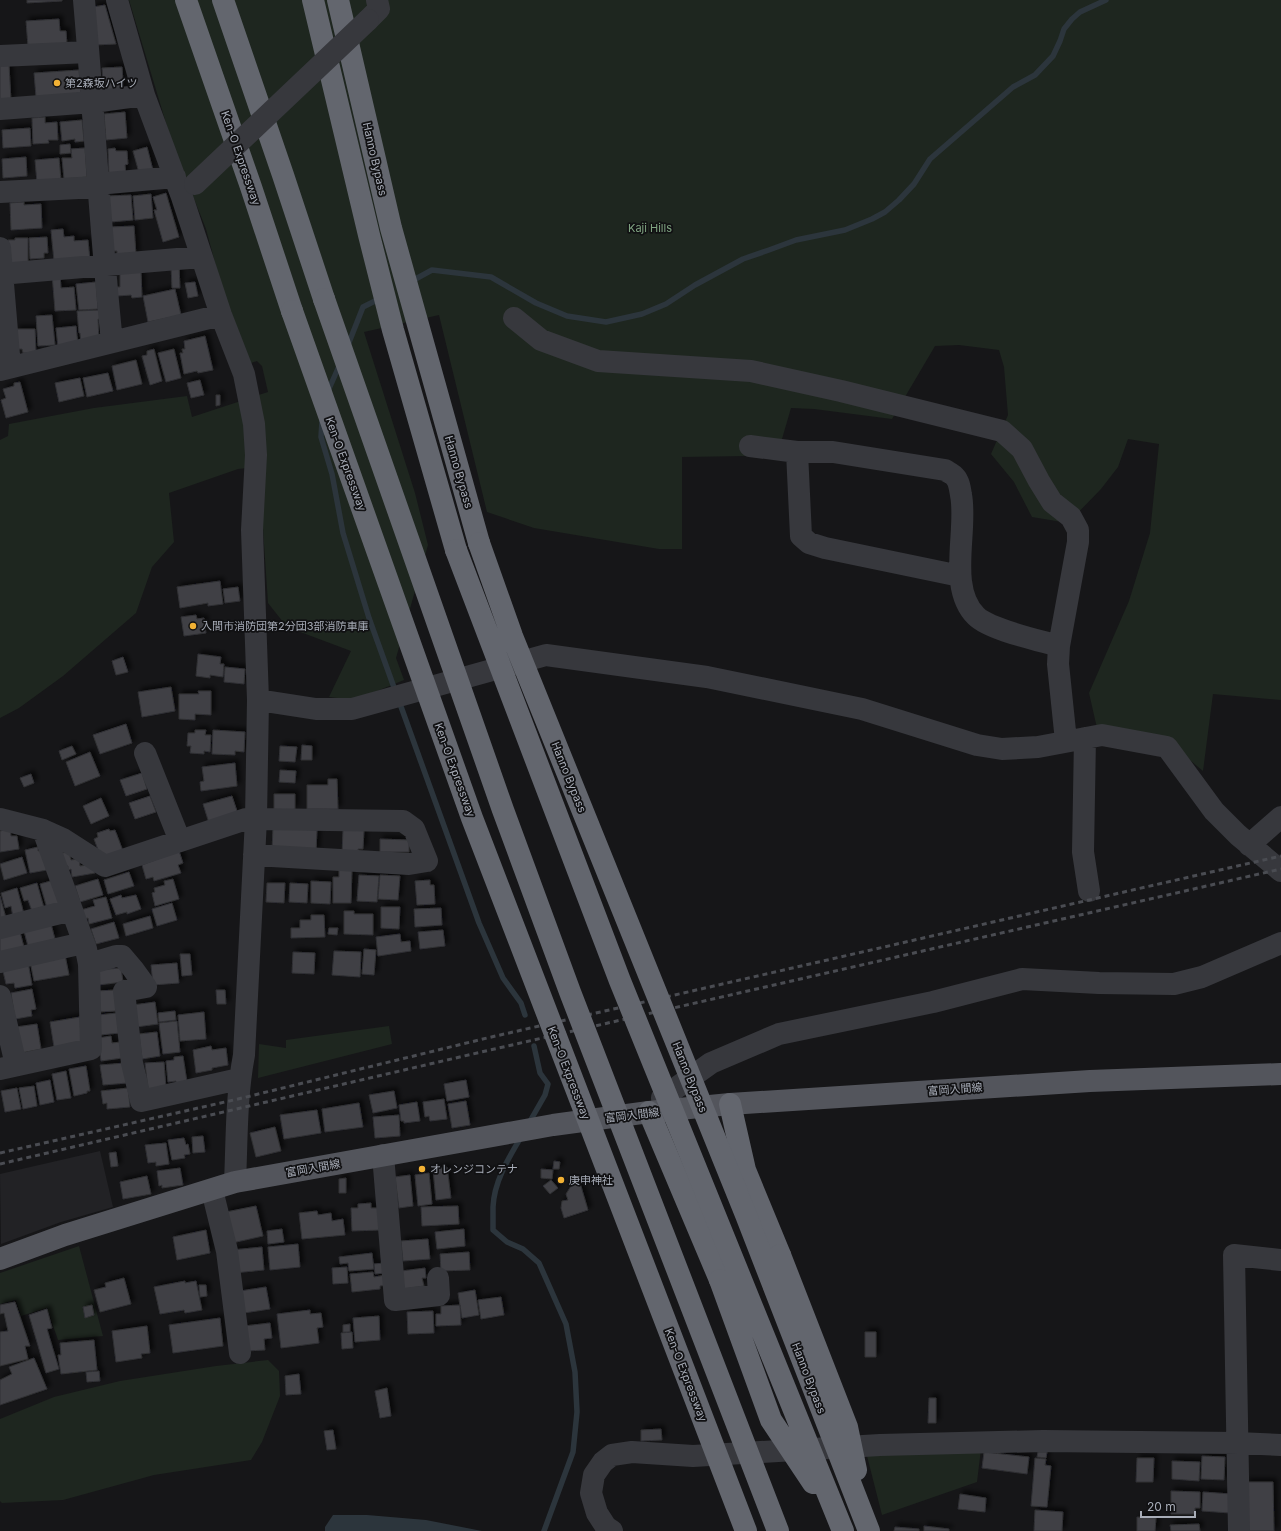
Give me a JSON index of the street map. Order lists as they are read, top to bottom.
{
  "streets": {
    "highway": ["Ken-O Expressway", "Hanno Bypass"],
    "main road": ["富岡入間線"]
  },
  "parks": ["Kaji Hills"],
  "places": [
    "第2森坂ハイツ",
    "入間市消防団第2分団3部消防車庫",
    "オレンジコンテナ",
    "庚申神社"
  ],
  "scale_bar": "20 m"
}
